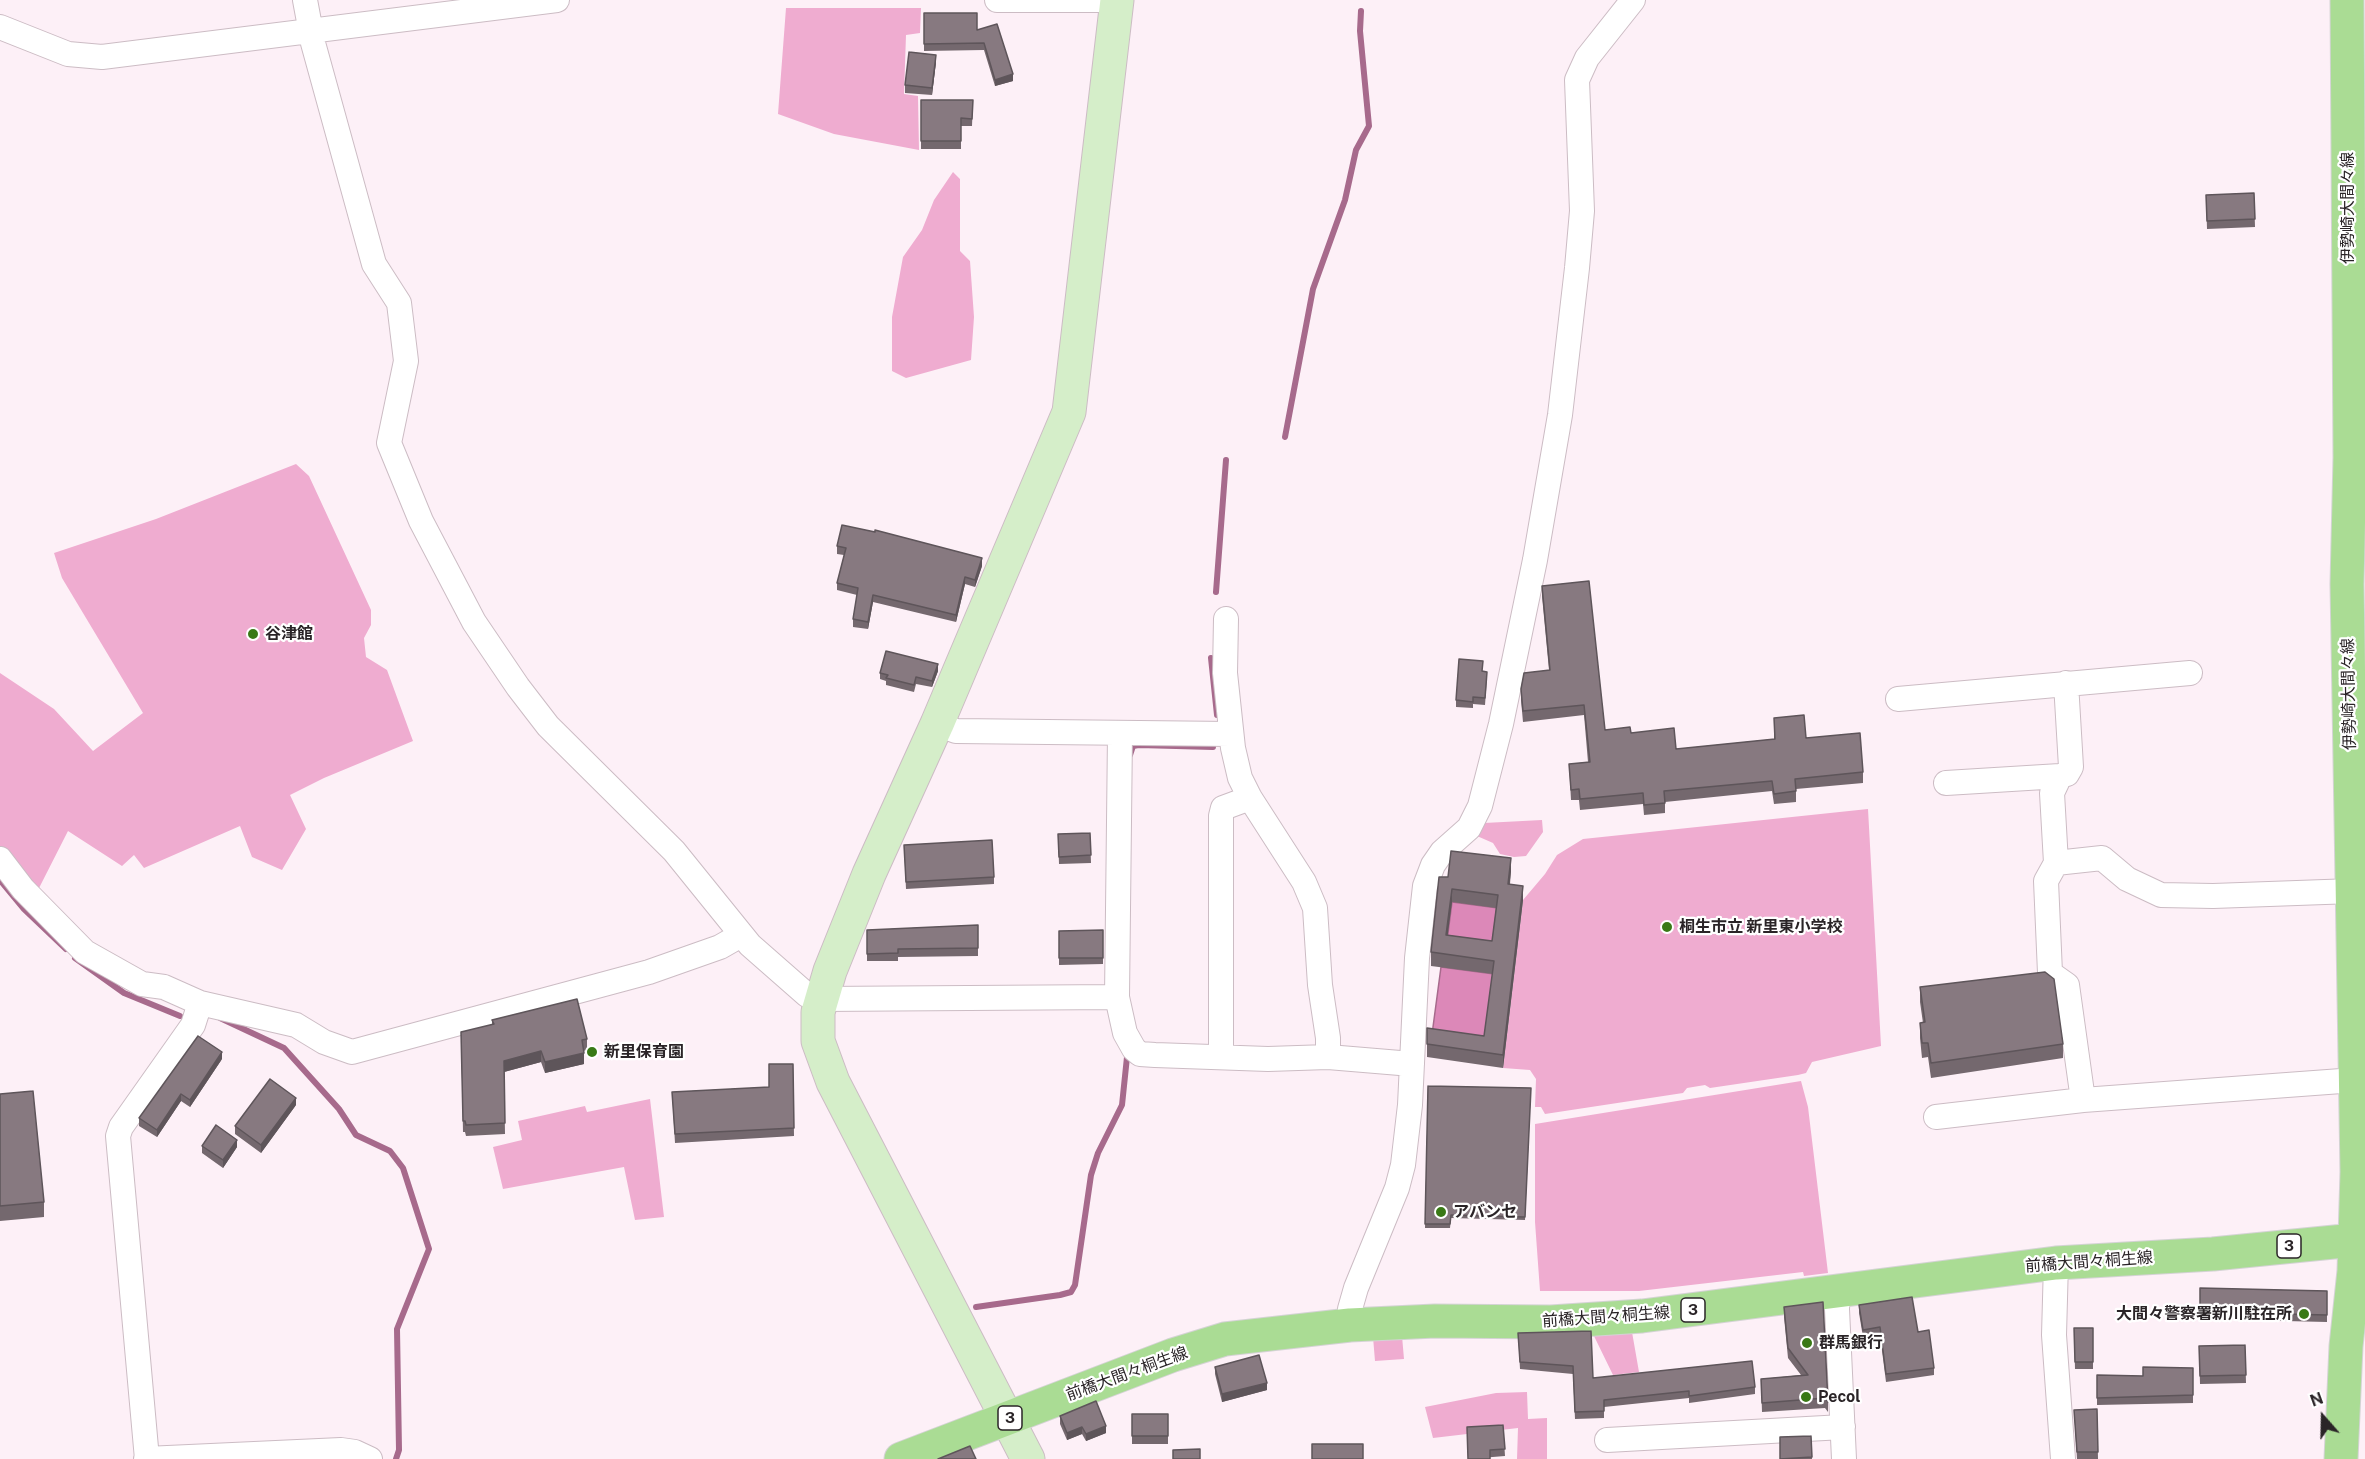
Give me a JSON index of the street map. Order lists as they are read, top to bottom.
{
  "streets": {
    "main road": ["伊勢崎大間々線", "3", "前橋大間々桐生線"]
  },
  "crossings": [
    ["伊勢崎大間々線", "前橋大間々桐生線"]
  ],
  "places": [
    "谷津館",
    "桐生市立 新里東小学校",
    "新里保育園",
    "アバンセ",
    "大間々警察署新川駐在所",
    "群馬銀行",
    "Pecol"
  ],
  "north": "top"
}
